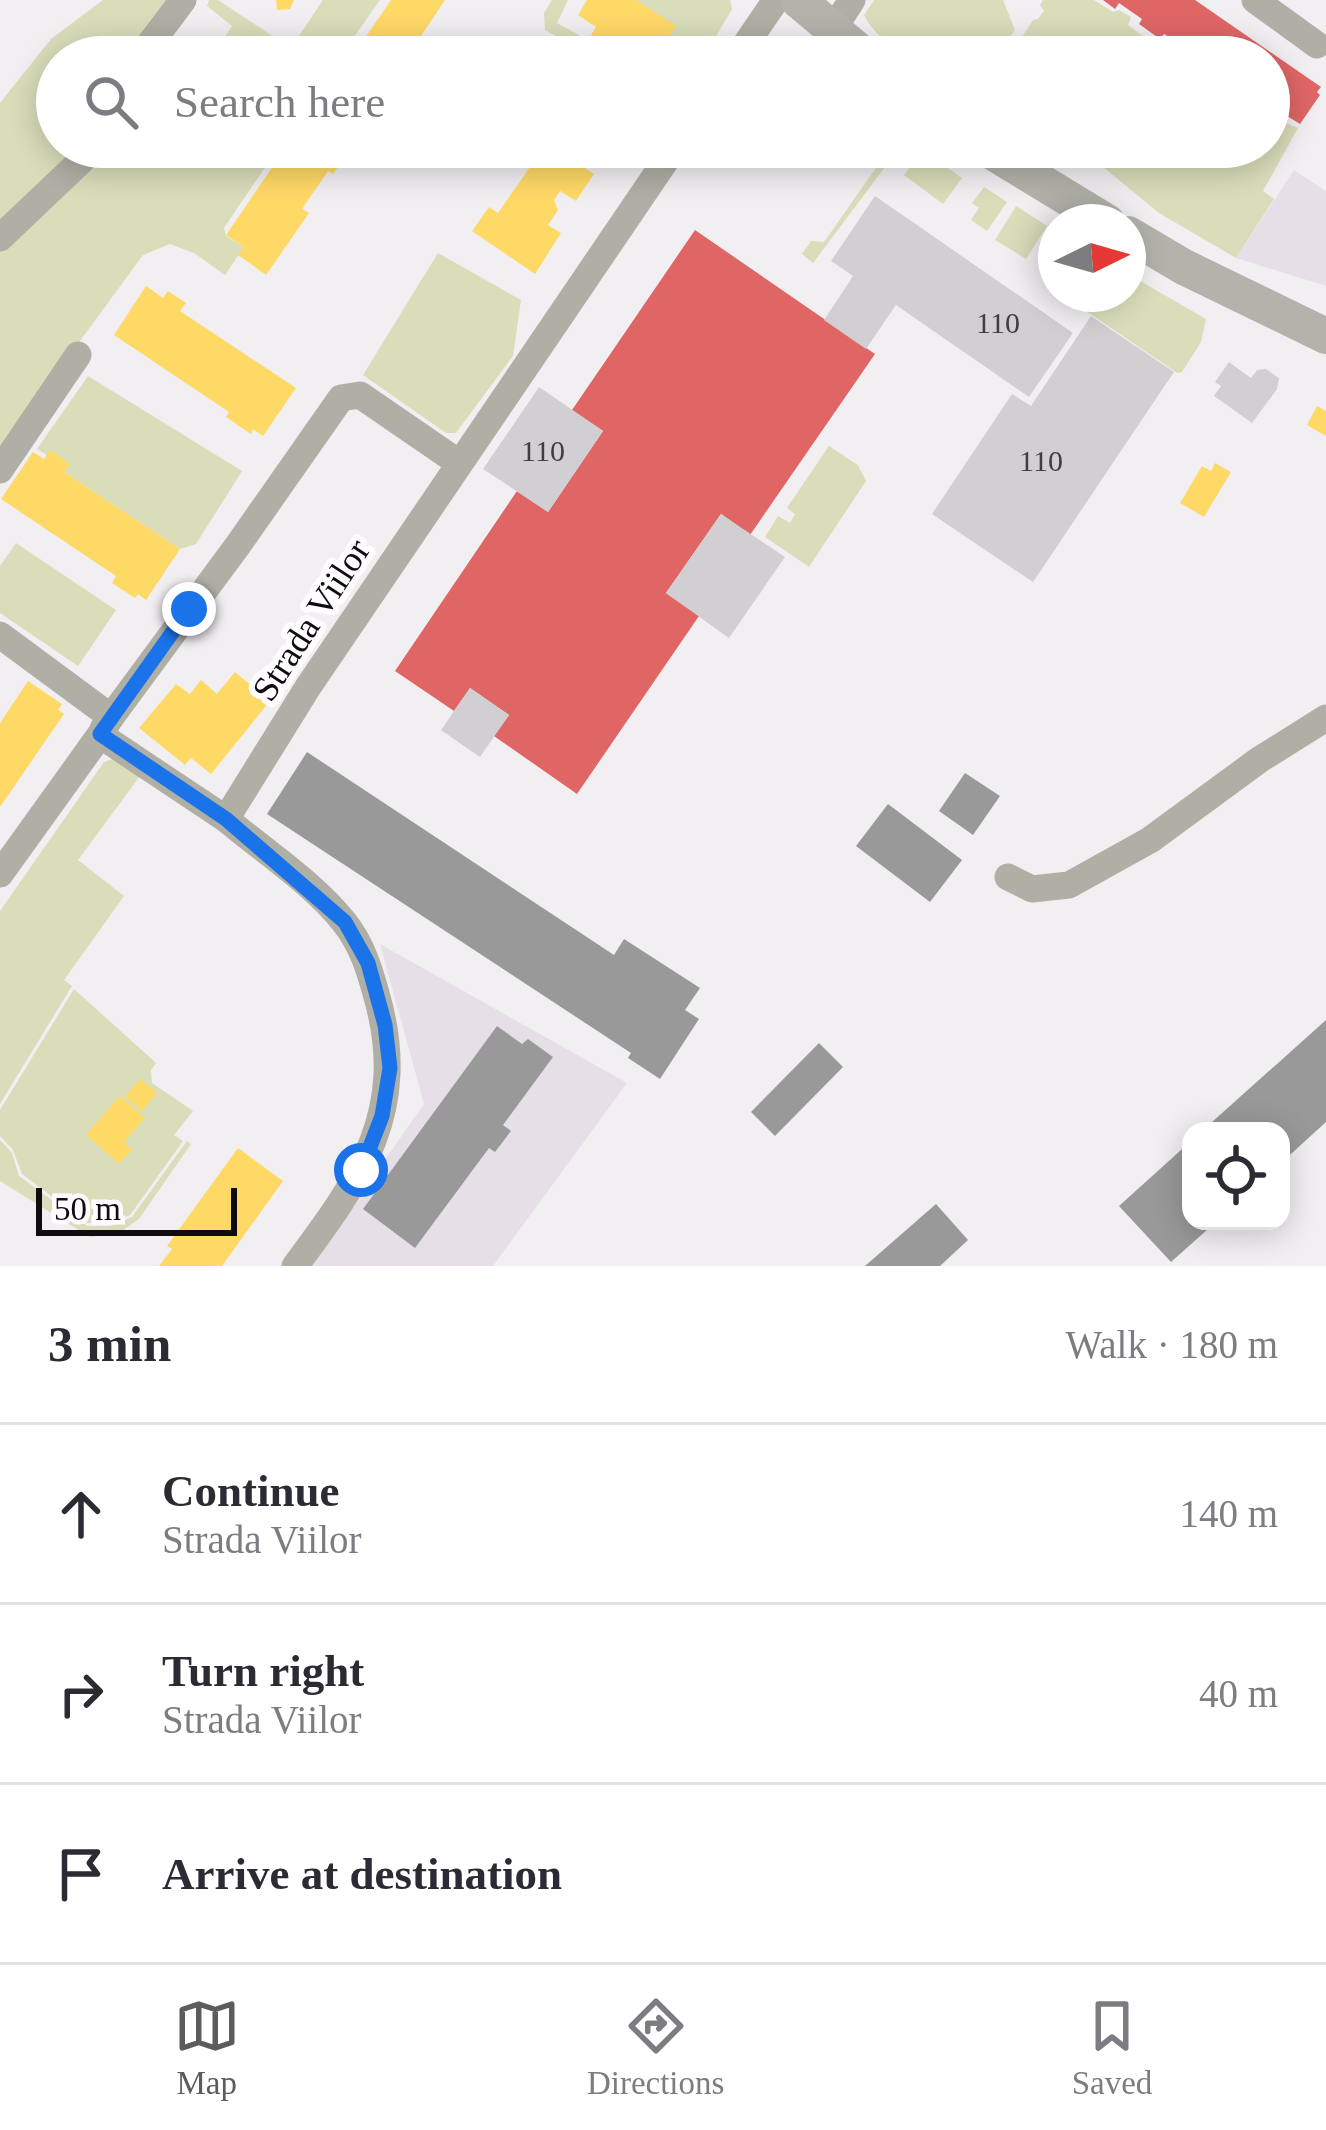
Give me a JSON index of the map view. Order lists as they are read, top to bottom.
{
  "streets": {
    "street": ["Strada Viilor"]
  },
  "house_numbers": ["110", "110", "110"],
  "scale_bar": "50 m",
  "north": "right",
  "page": {
    "search": "Search here",
    "scale": "50 m",
    "heading": ["3 min", "Walk · 180 m"],
    "list": [
      ["Continue", "Strada Viilor", "140 m"],
      ["Turn right", "Strada Viilor", "40 m"],
      "Arrive at destination"
    ],
    "nav": ["Map", "Directions", "Saved"]
  }
}
